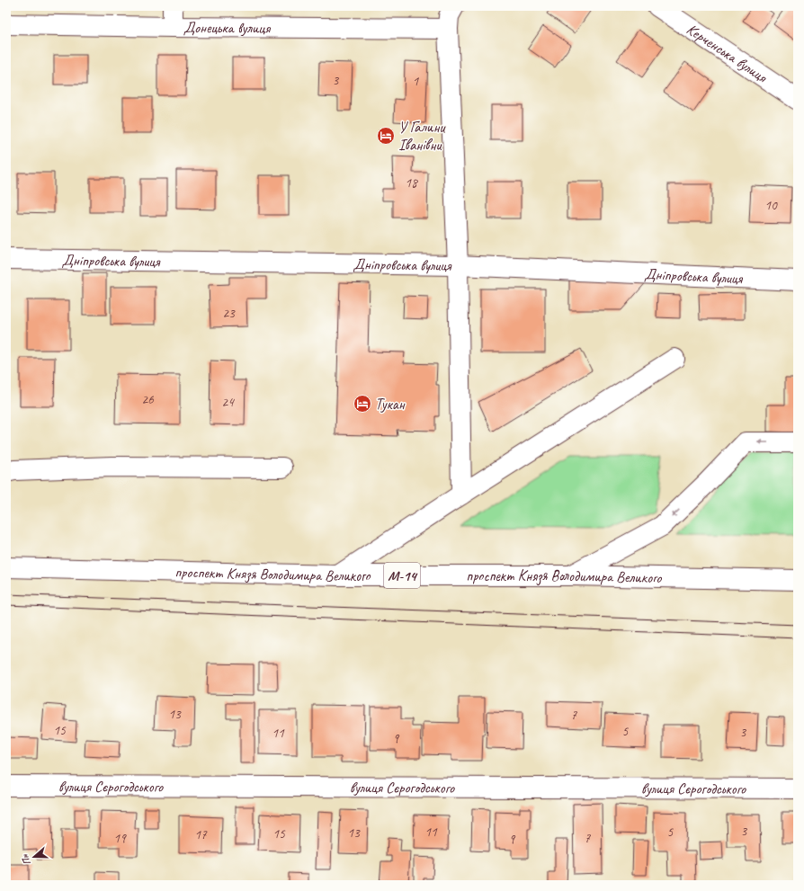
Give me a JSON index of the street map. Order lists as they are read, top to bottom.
{
  "streets": {
    "street": [
      "Донецька вулиця",
      "Керченська вулиця",
      "Дніпровська вулиця",
      "проспект Князя Володимира Великого",
      "М-14",
      "вулиця Сєрогодського"
    ]
  },
  "places": {
    "hotel": ["У Галини Іванівни", "Тукан"]
  },
  "house_numbers": [
    "3",
    "1",
    "18",
    "10",
    "23",
    "26",
    "24",
    "13",
    "7",
    "15",
    "5",
    "3",
    "11",
    "9",
    "3",
    "11",
    "5",
    "13",
    "15",
    "17",
    "19",
    "7",
    "9"
  ],
  "north": "left"
}
